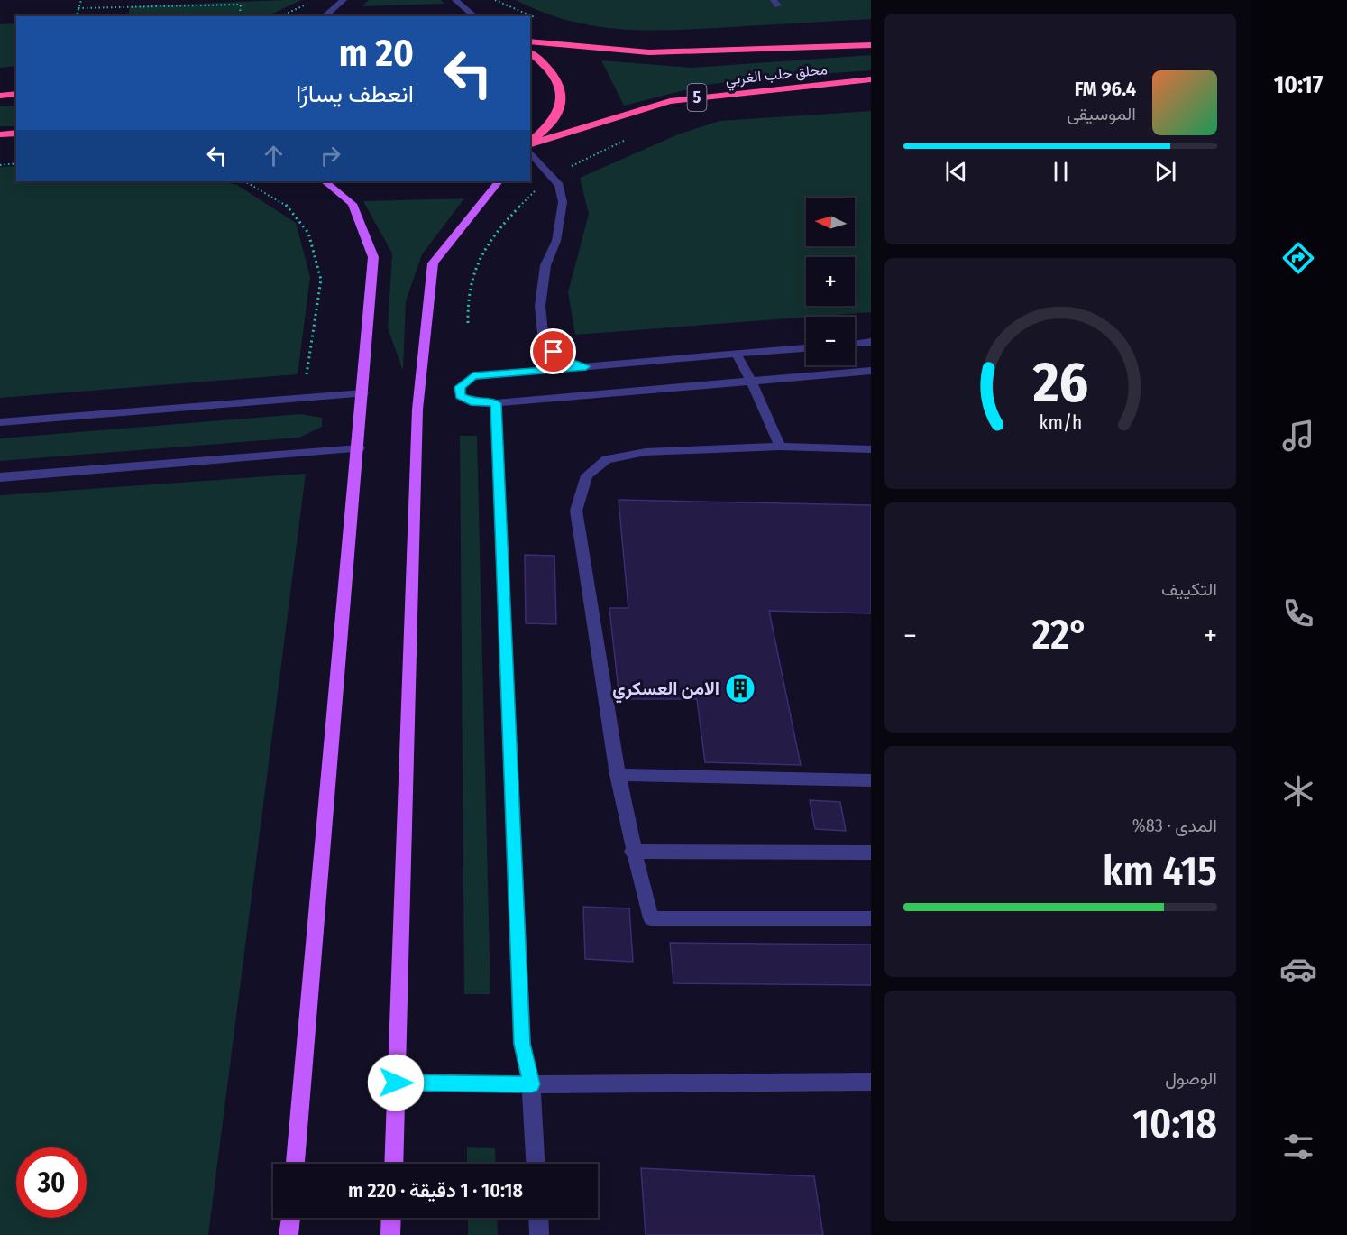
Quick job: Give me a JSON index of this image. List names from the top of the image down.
{
  "streets": {
    "highway": ["محلق حلب الغربي", "5"]
  },
  "places": {
    "building": ["الامن العسكري"]
  },
  "north": "left",
  "page": {
    "tabs": "10:17",
    "turn": ["20 m", "انعطف يسارًا"],
    "song": ["96.4 FM", "الموسيقى"],
    "map_buttons": ["+", "−"],
    "tile": [
      "التكييف",
      ["المدى · 83%", "415 km"],
      ["الوصول", "10:18"]
    ],
    "heat": ["−", "22°", "+"],
    "limit": "30",
    "trip": "10:18 · 1 دقيقة · 220 m",
    "gauge": ["26", "km/h"]
  }
}
